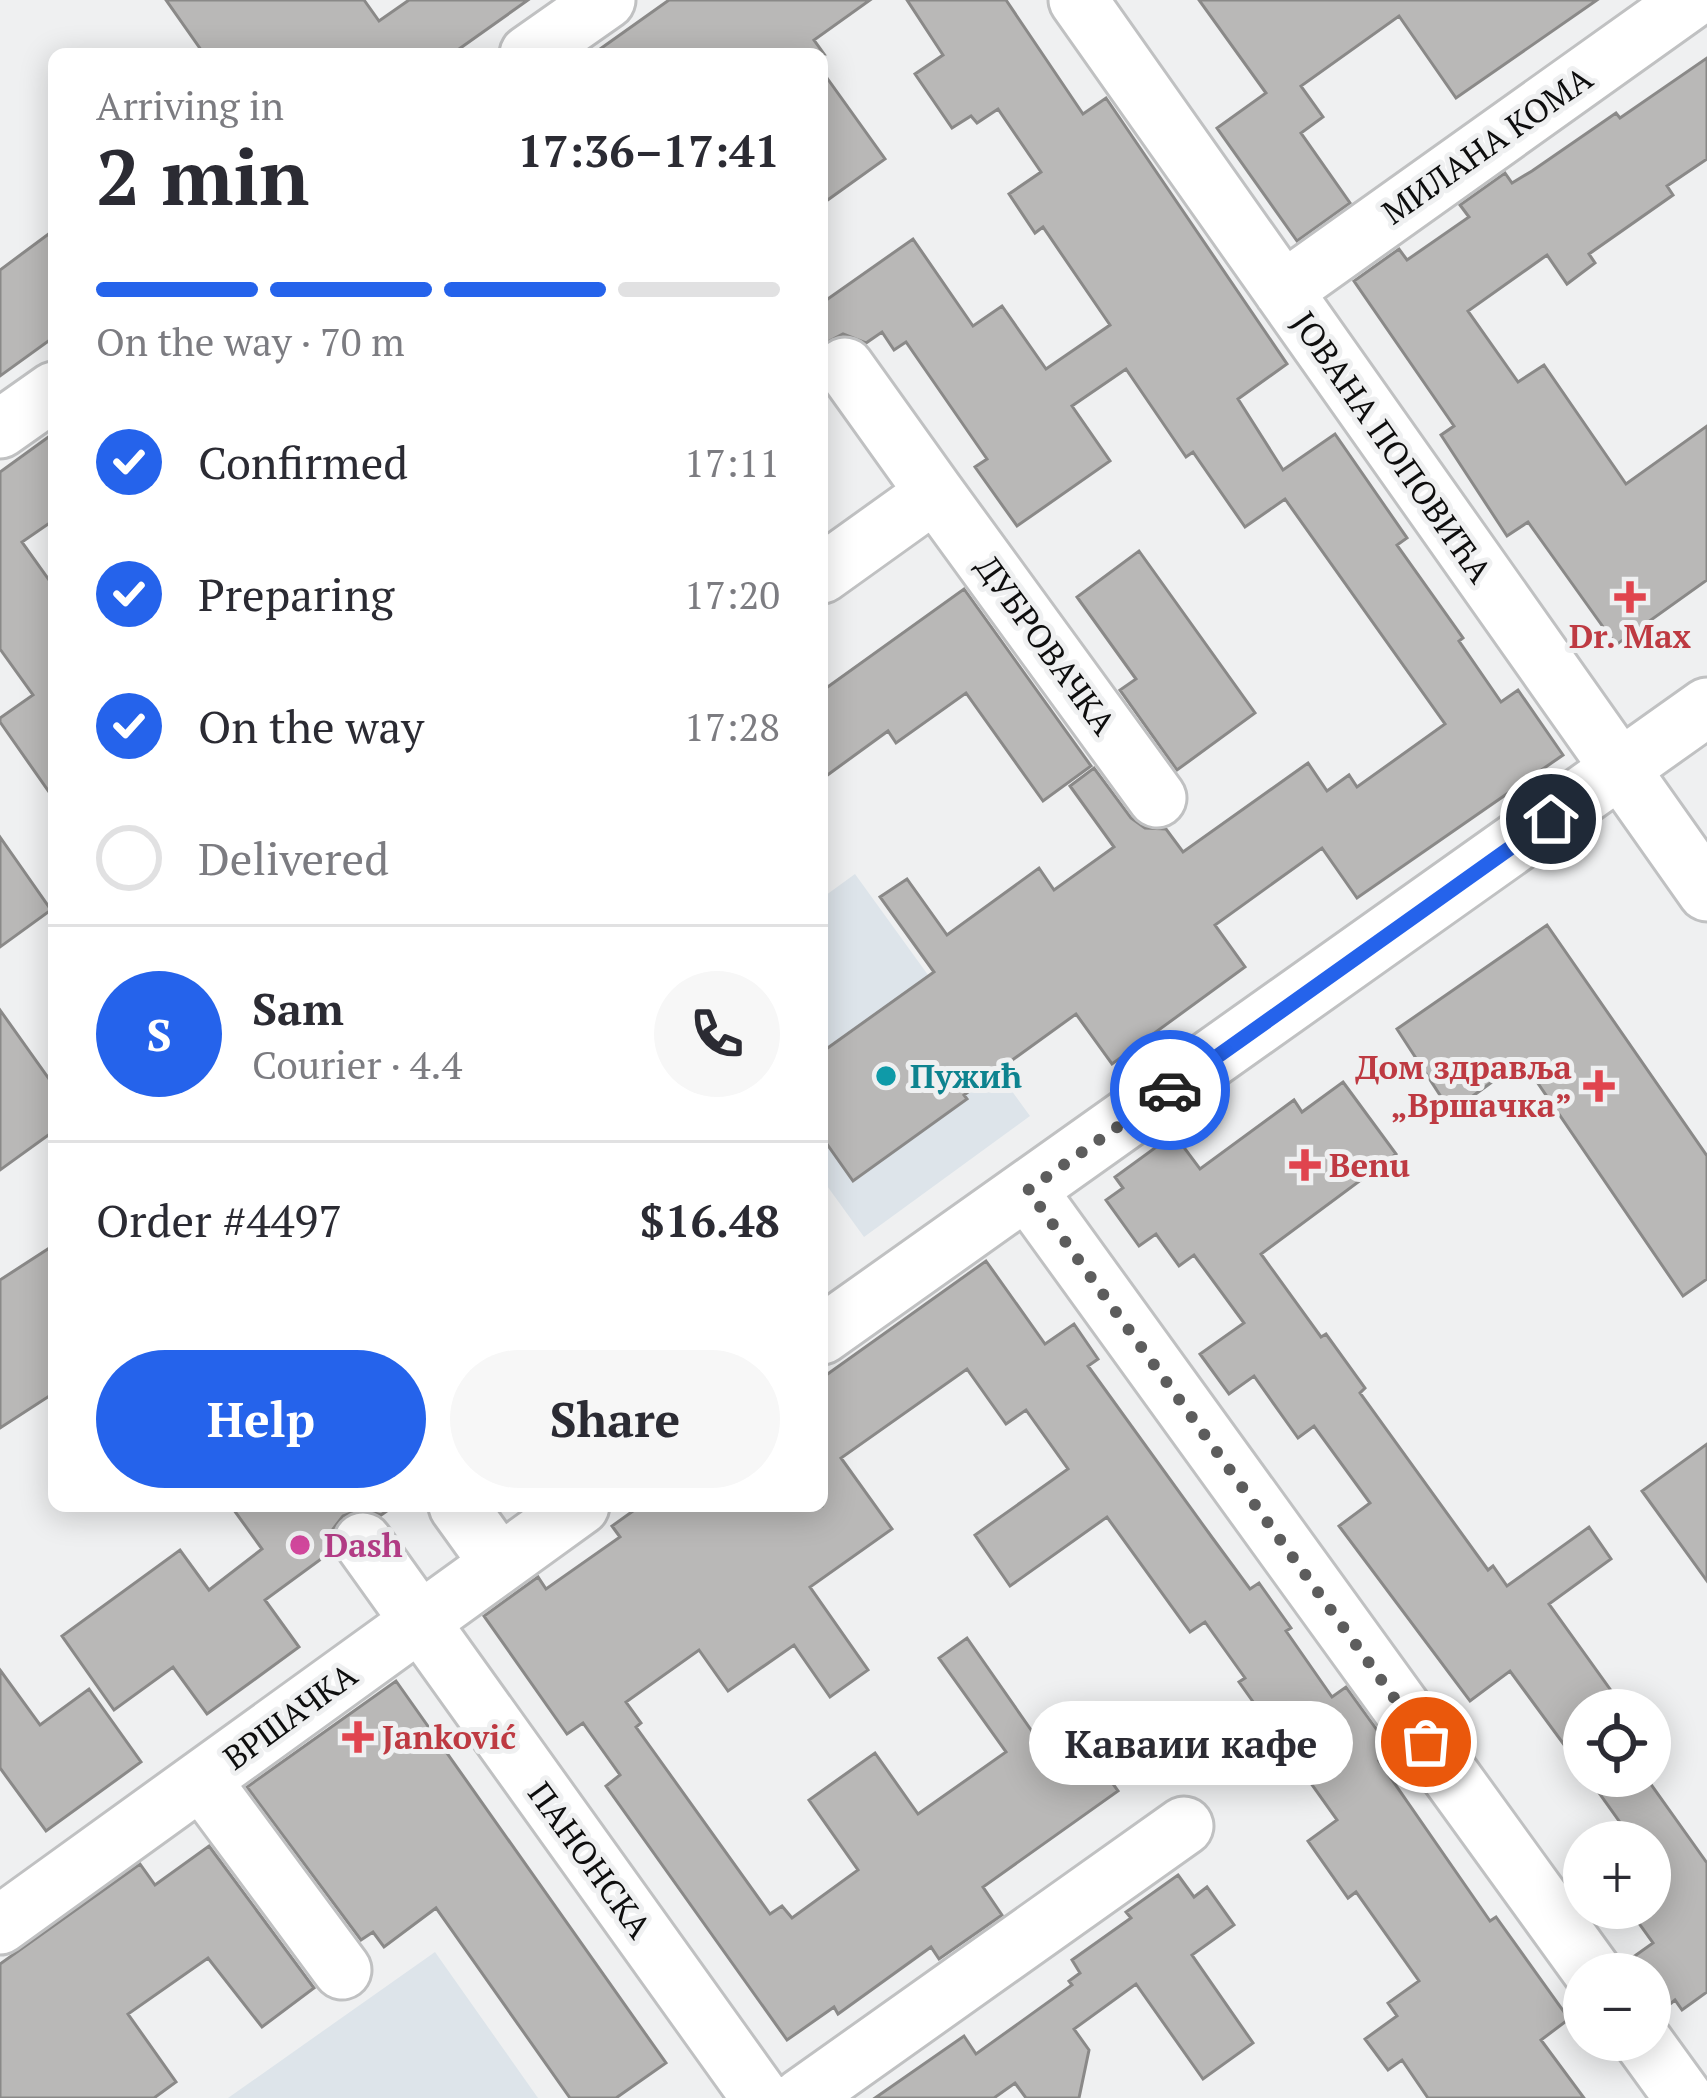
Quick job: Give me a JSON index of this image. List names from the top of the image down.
{
  "streets": {
    "street": [
      "МИЛАНА КОМА",
      "ЈОВАНА ПОПОВИЋА",
      "ДУБРОВАЧКА",
      "ВРШАЧКА",
      "ПАНОНСКА"
    ]
  },
  "crossings": [
    ["МИЛАНА КОМА", "ЈОВАНА ПОПОВИЋА"],
    ["ВРШАЧКА", "ПАНОНСКА"]
  ],
  "places": {
    "health": [
      "Dr. Max",
      "Дом здравља „Вршачка”",
      "Benu",
      "Janković"
    ],
    "other": ["Пужић", "Dash", "Каваии кафе"]
  },
  "page": {
    "heading": ["2 min", "Arriving in", "17:36–17:41"],
    "panel": [
      "Sam",
      "Courier · 4.4",
      "Order #4497",
      "$16.48"
    ],
    "bar": "On the way · 70 m",
    "list": [
      ["Confirmed", "17:11"],
      ["Preparing", "17:20"],
      ["On the way", "17:28"],
      "Delivered"
    ],
    "round": "S",
    "buttons": ["Help", "Share"],
    "map_buttons": ["+", "−"],
    "bubble": "Каваии кафе"
  }
}
